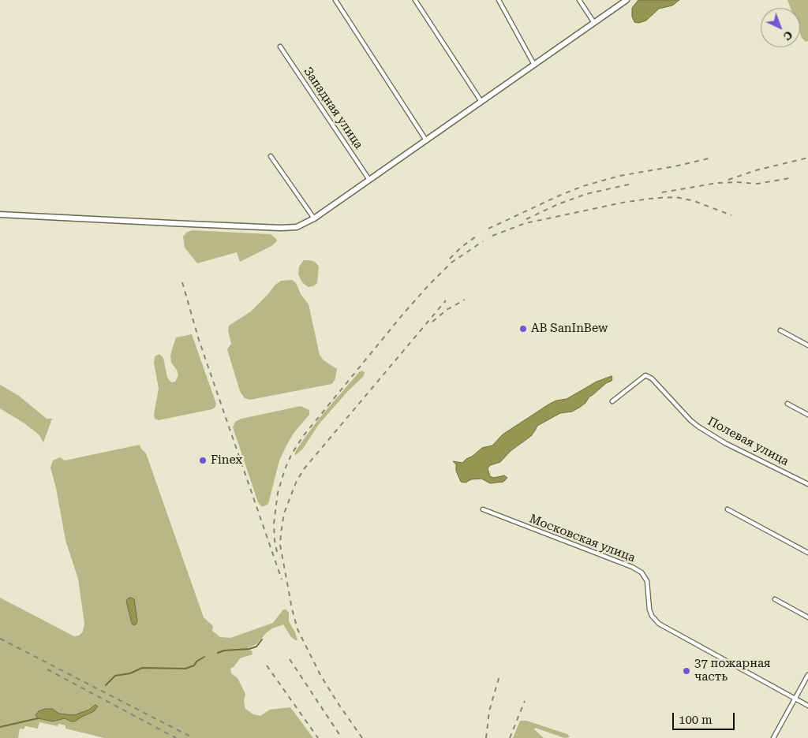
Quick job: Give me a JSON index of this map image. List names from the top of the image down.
{
  "streets": {
    "street": ["Западная улица", "Полевая улица", "Московская улица"]
  },
  "places": ["AB SanInBew", "Finex", "37 пожарная часть"],
  "scale_bar": "100 m",
  "north": "bottom right"
}
